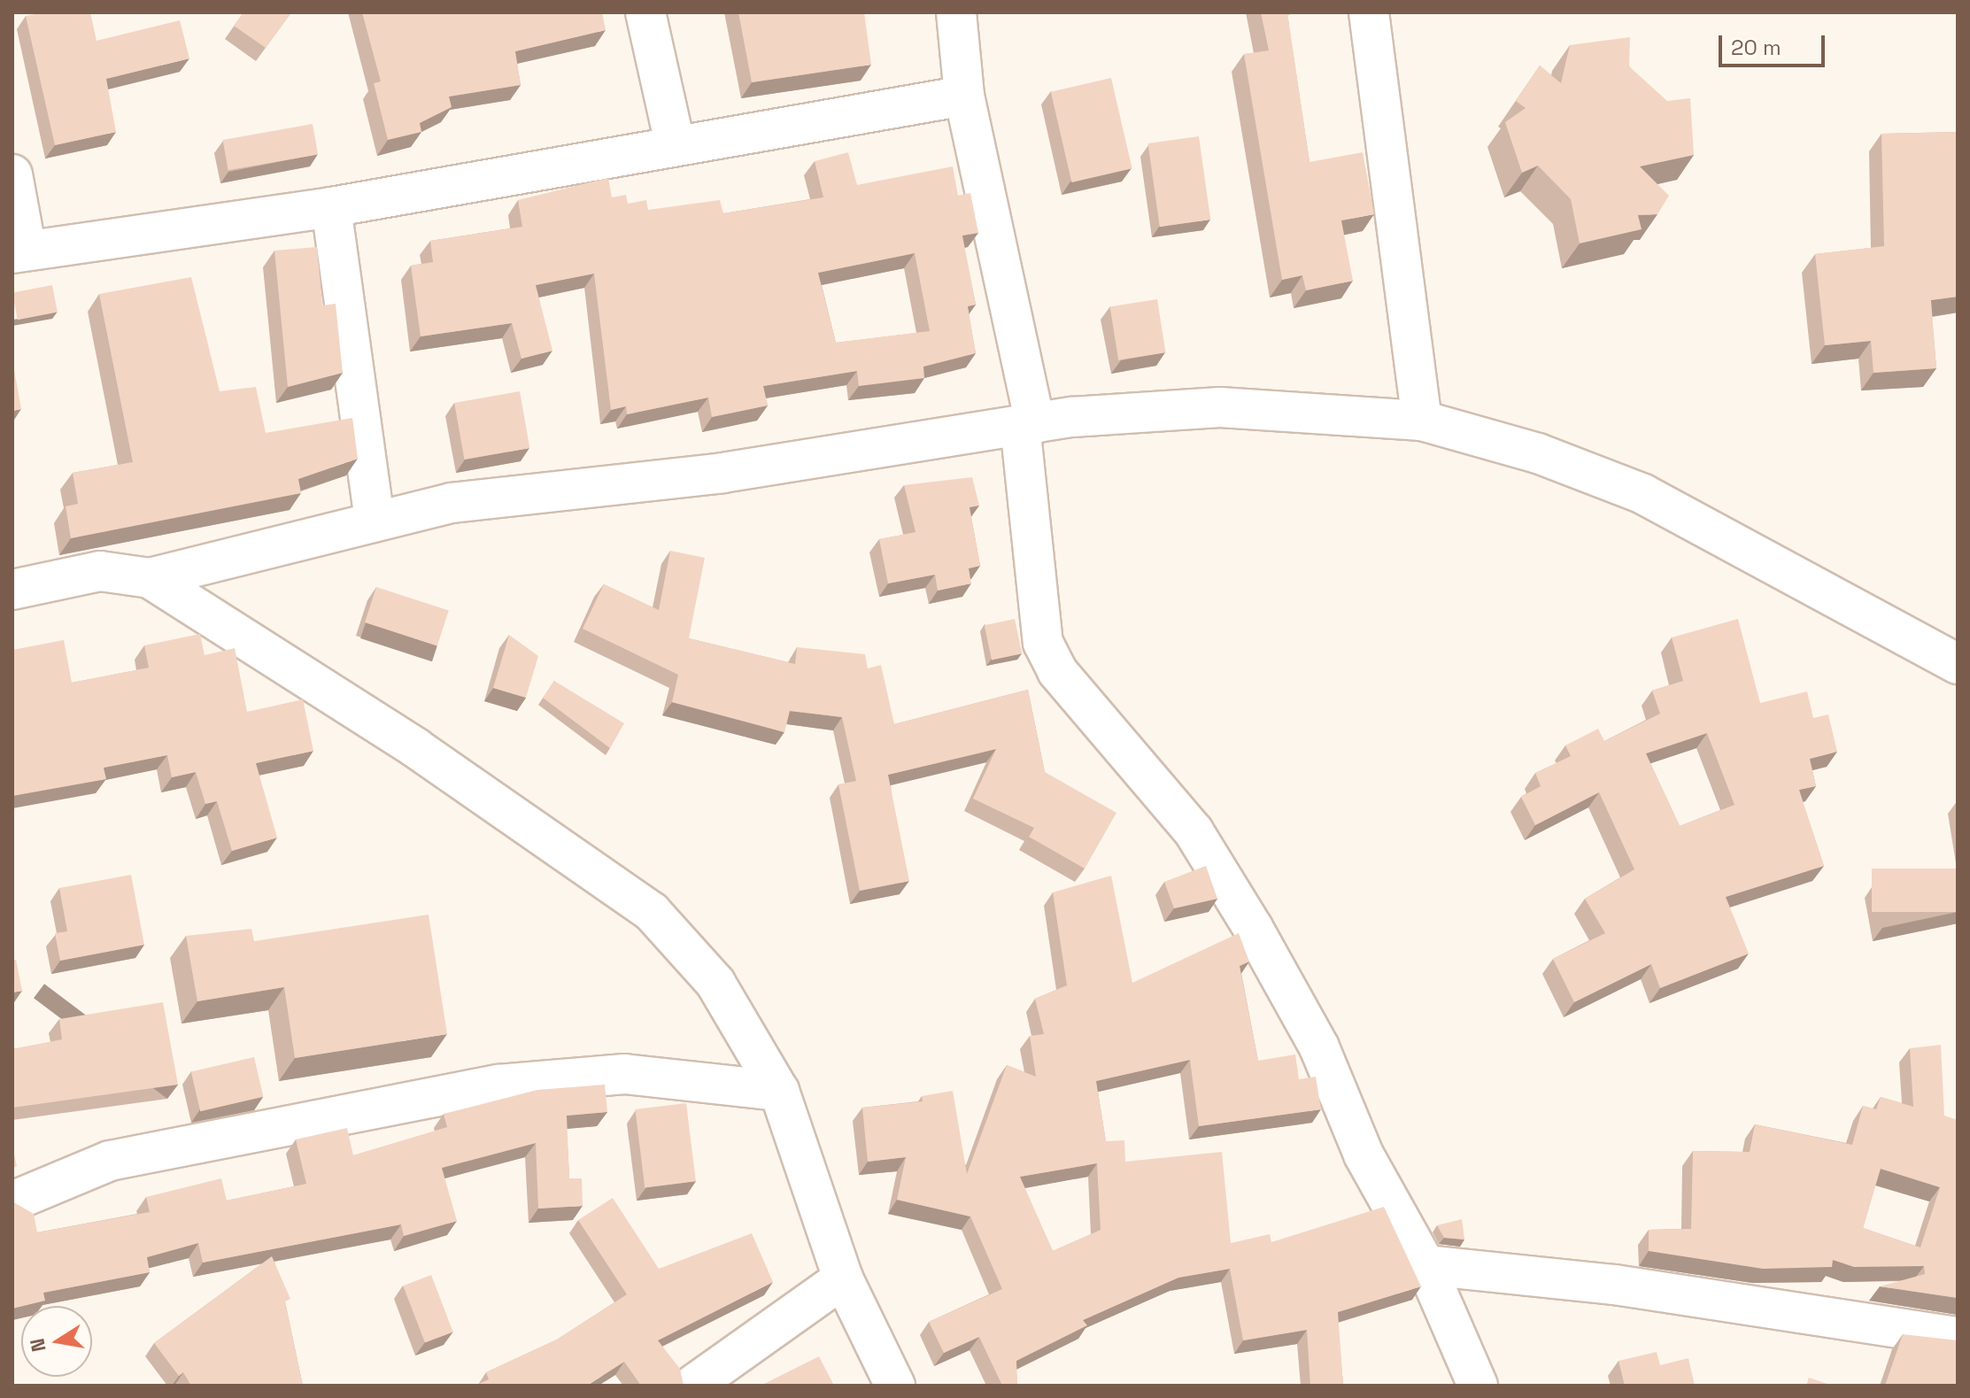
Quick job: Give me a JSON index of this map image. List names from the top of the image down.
{
  "scale_bar": "20 m",
  "north": "left"
}
